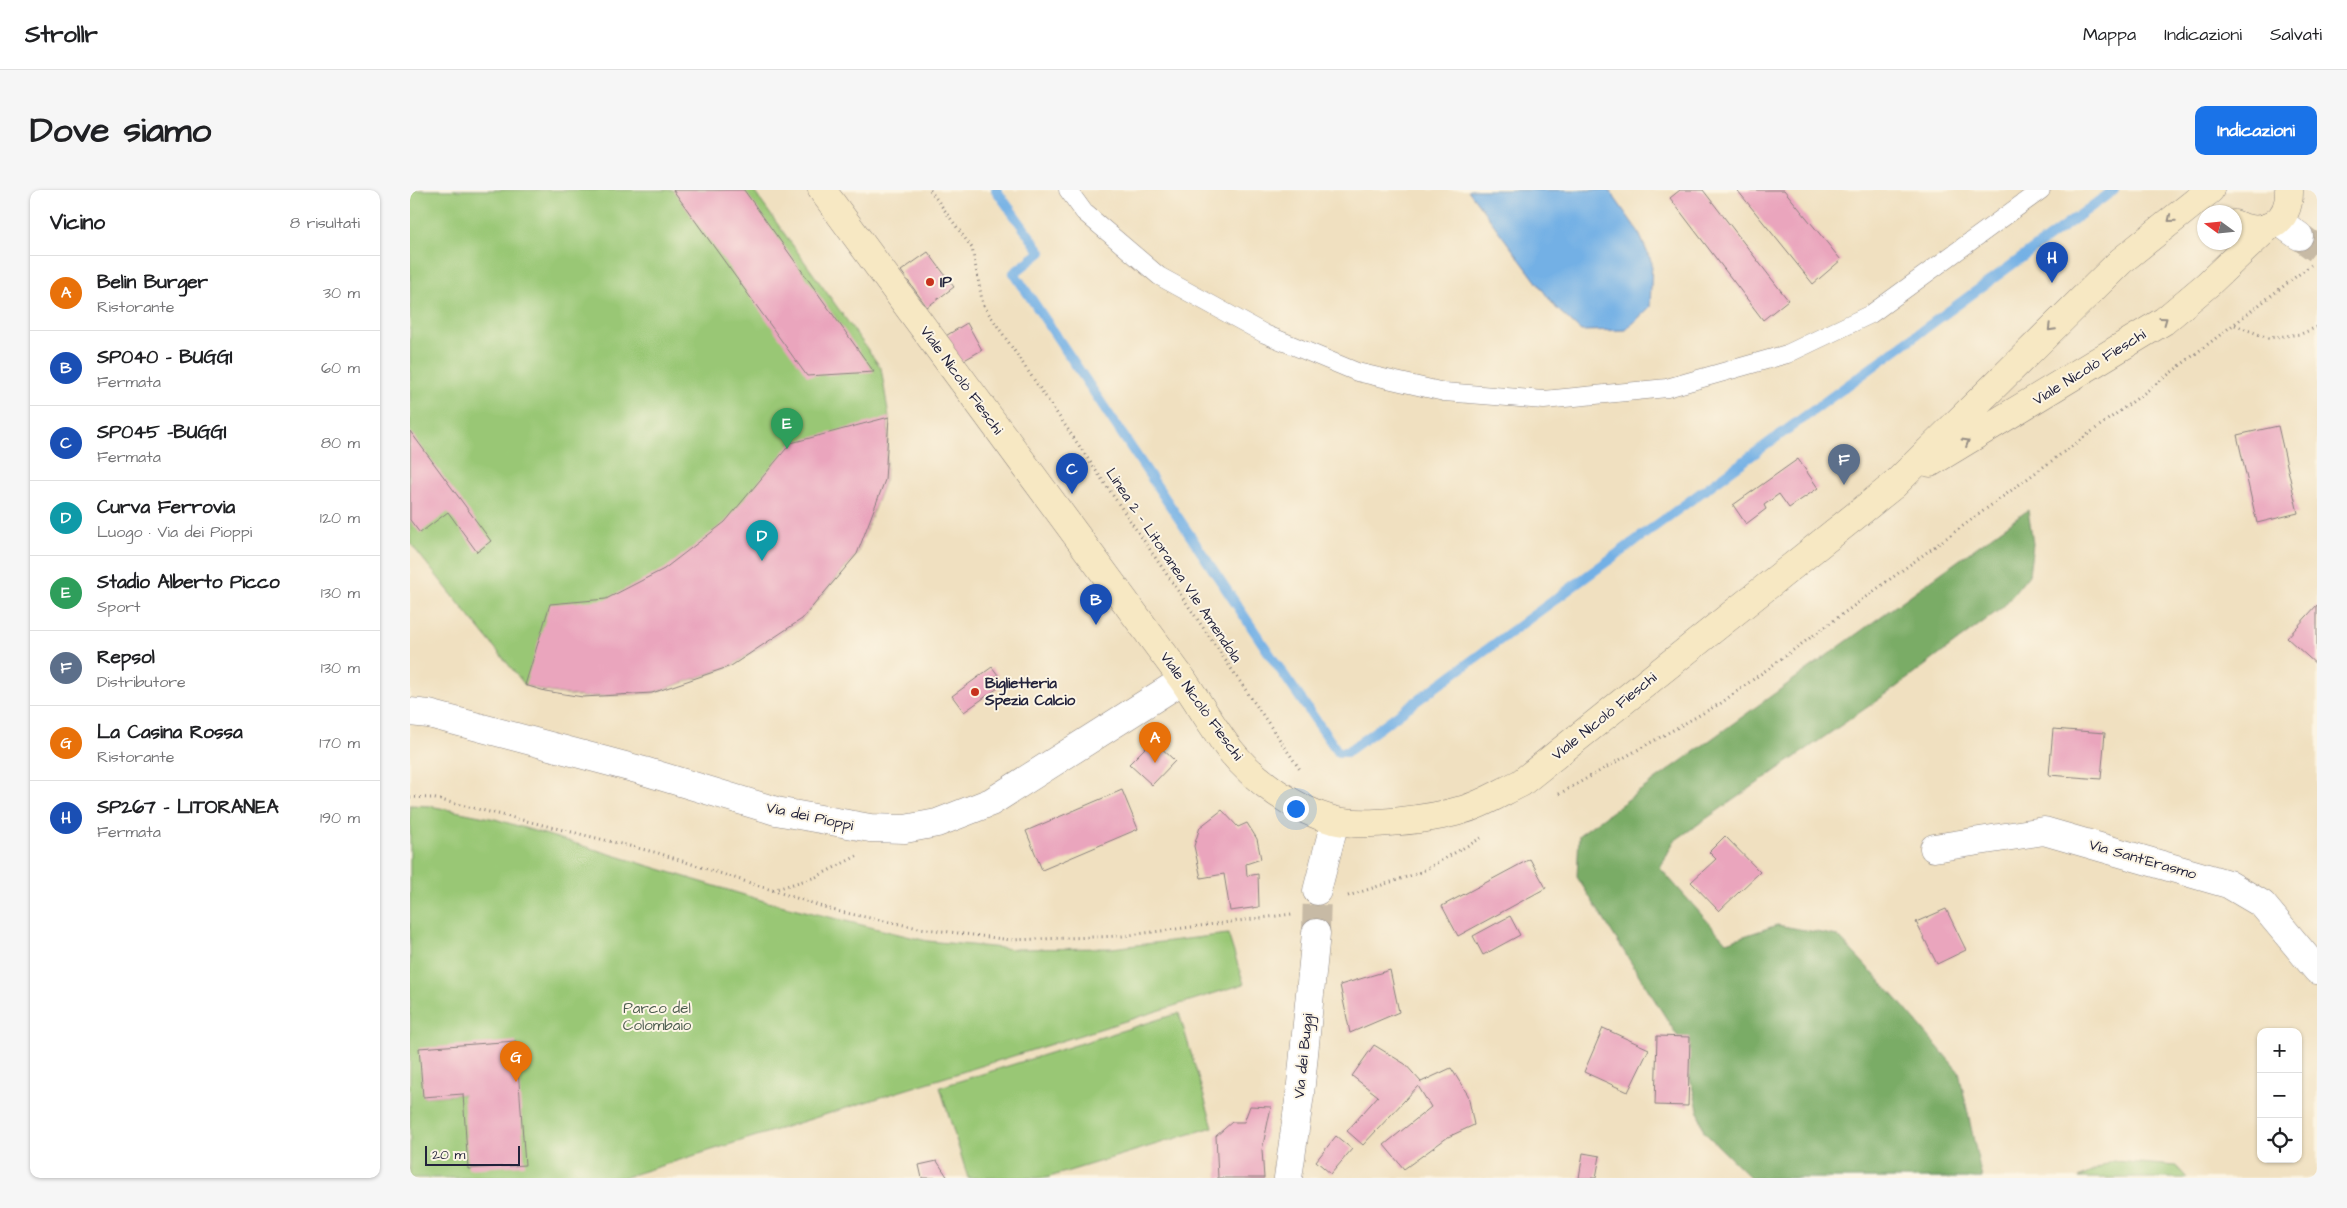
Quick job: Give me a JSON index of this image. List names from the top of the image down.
{
  "streets": {
    "main road": ["Viale Nicolò Fieschi"],
    "street": ["Via dei Pioppi", "Via Sant'Erasmo", "Via dei Buggi"],
    "path": ["Linea 2 - Litoranea V.le Amendola"]
  },
  "crossings": [
    ["Viale Nicolò Fieschi", "Via dei Pioppi"]
  ],
  "parks": ["Parco del Colombaio"],
  "places": ["IP", "Biglietteria Spezia Calcio"],
  "scale_bar": "20 m",
  "north": "left",
  "page": {
    "header": "Strollr",
    "nav": ["Mappa", "Indicazioni", "Salvati"],
    "title": "Dove siamo",
    "buttons": "Indicazioni",
    "heading": ["Vicino", "8 risultati"],
    "pins": [
      "H",
      "E",
      "F",
      "C",
      "D",
      "B",
      "A",
      "G"
    ],
    "list": [
      {
        "mark": "A",
        "name": "Belin Burger",
        "note": "Ristorante",
        "value": "30 m"
      },
      {
        "mark": "B",
        "name": "SP040 - BUGGI",
        "note": "Fermata",
        "value": "60 m"
      },
      {
        "mark": "C",
        "name": "SP045 -BUGGI",
        "note": "Fermata",
        "value": "80 m"
      },
      {
        "mark": "D",
        "name": "Curva Ferrovia",
        "note": "Luogo · Via dei Pioppi",
        "value": "120 m"
      },
      {
        "mark": "E",
        "name": "Stadio Alberto Picco",
        "note": "Sport",
        "value": "130 m"
      },
      {
        "mark": "F",
        "name": "Repsol",
        "note": "Distributore",
        "value": "130 m"
      },
      {
        "mark": "G",
        "name": "La Casina Rossa",
        "note": "Ristorante",
        "value": "170 m"
      },
      {
        "mark": "H",
        "name": "SP267 - LITORANEA",
        "note": "Fermata",
        "value": "190 m"
      }
    ],
    "map_buttons": ["+", "−"],
    "scale": "20 m"
  }
}
